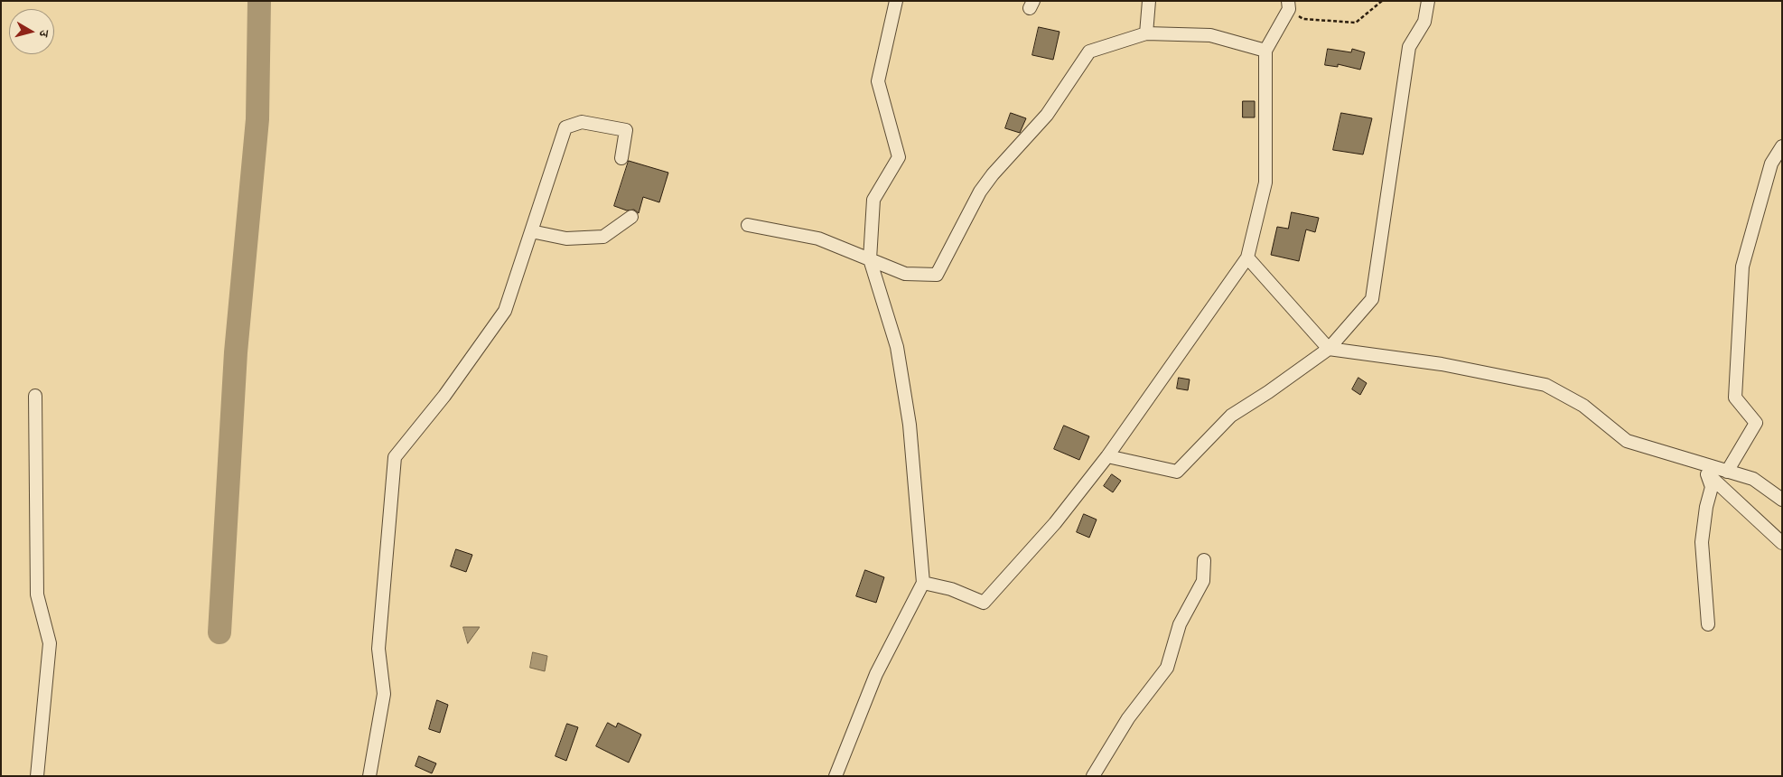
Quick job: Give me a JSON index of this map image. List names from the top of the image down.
{
  "north": "right"
}
